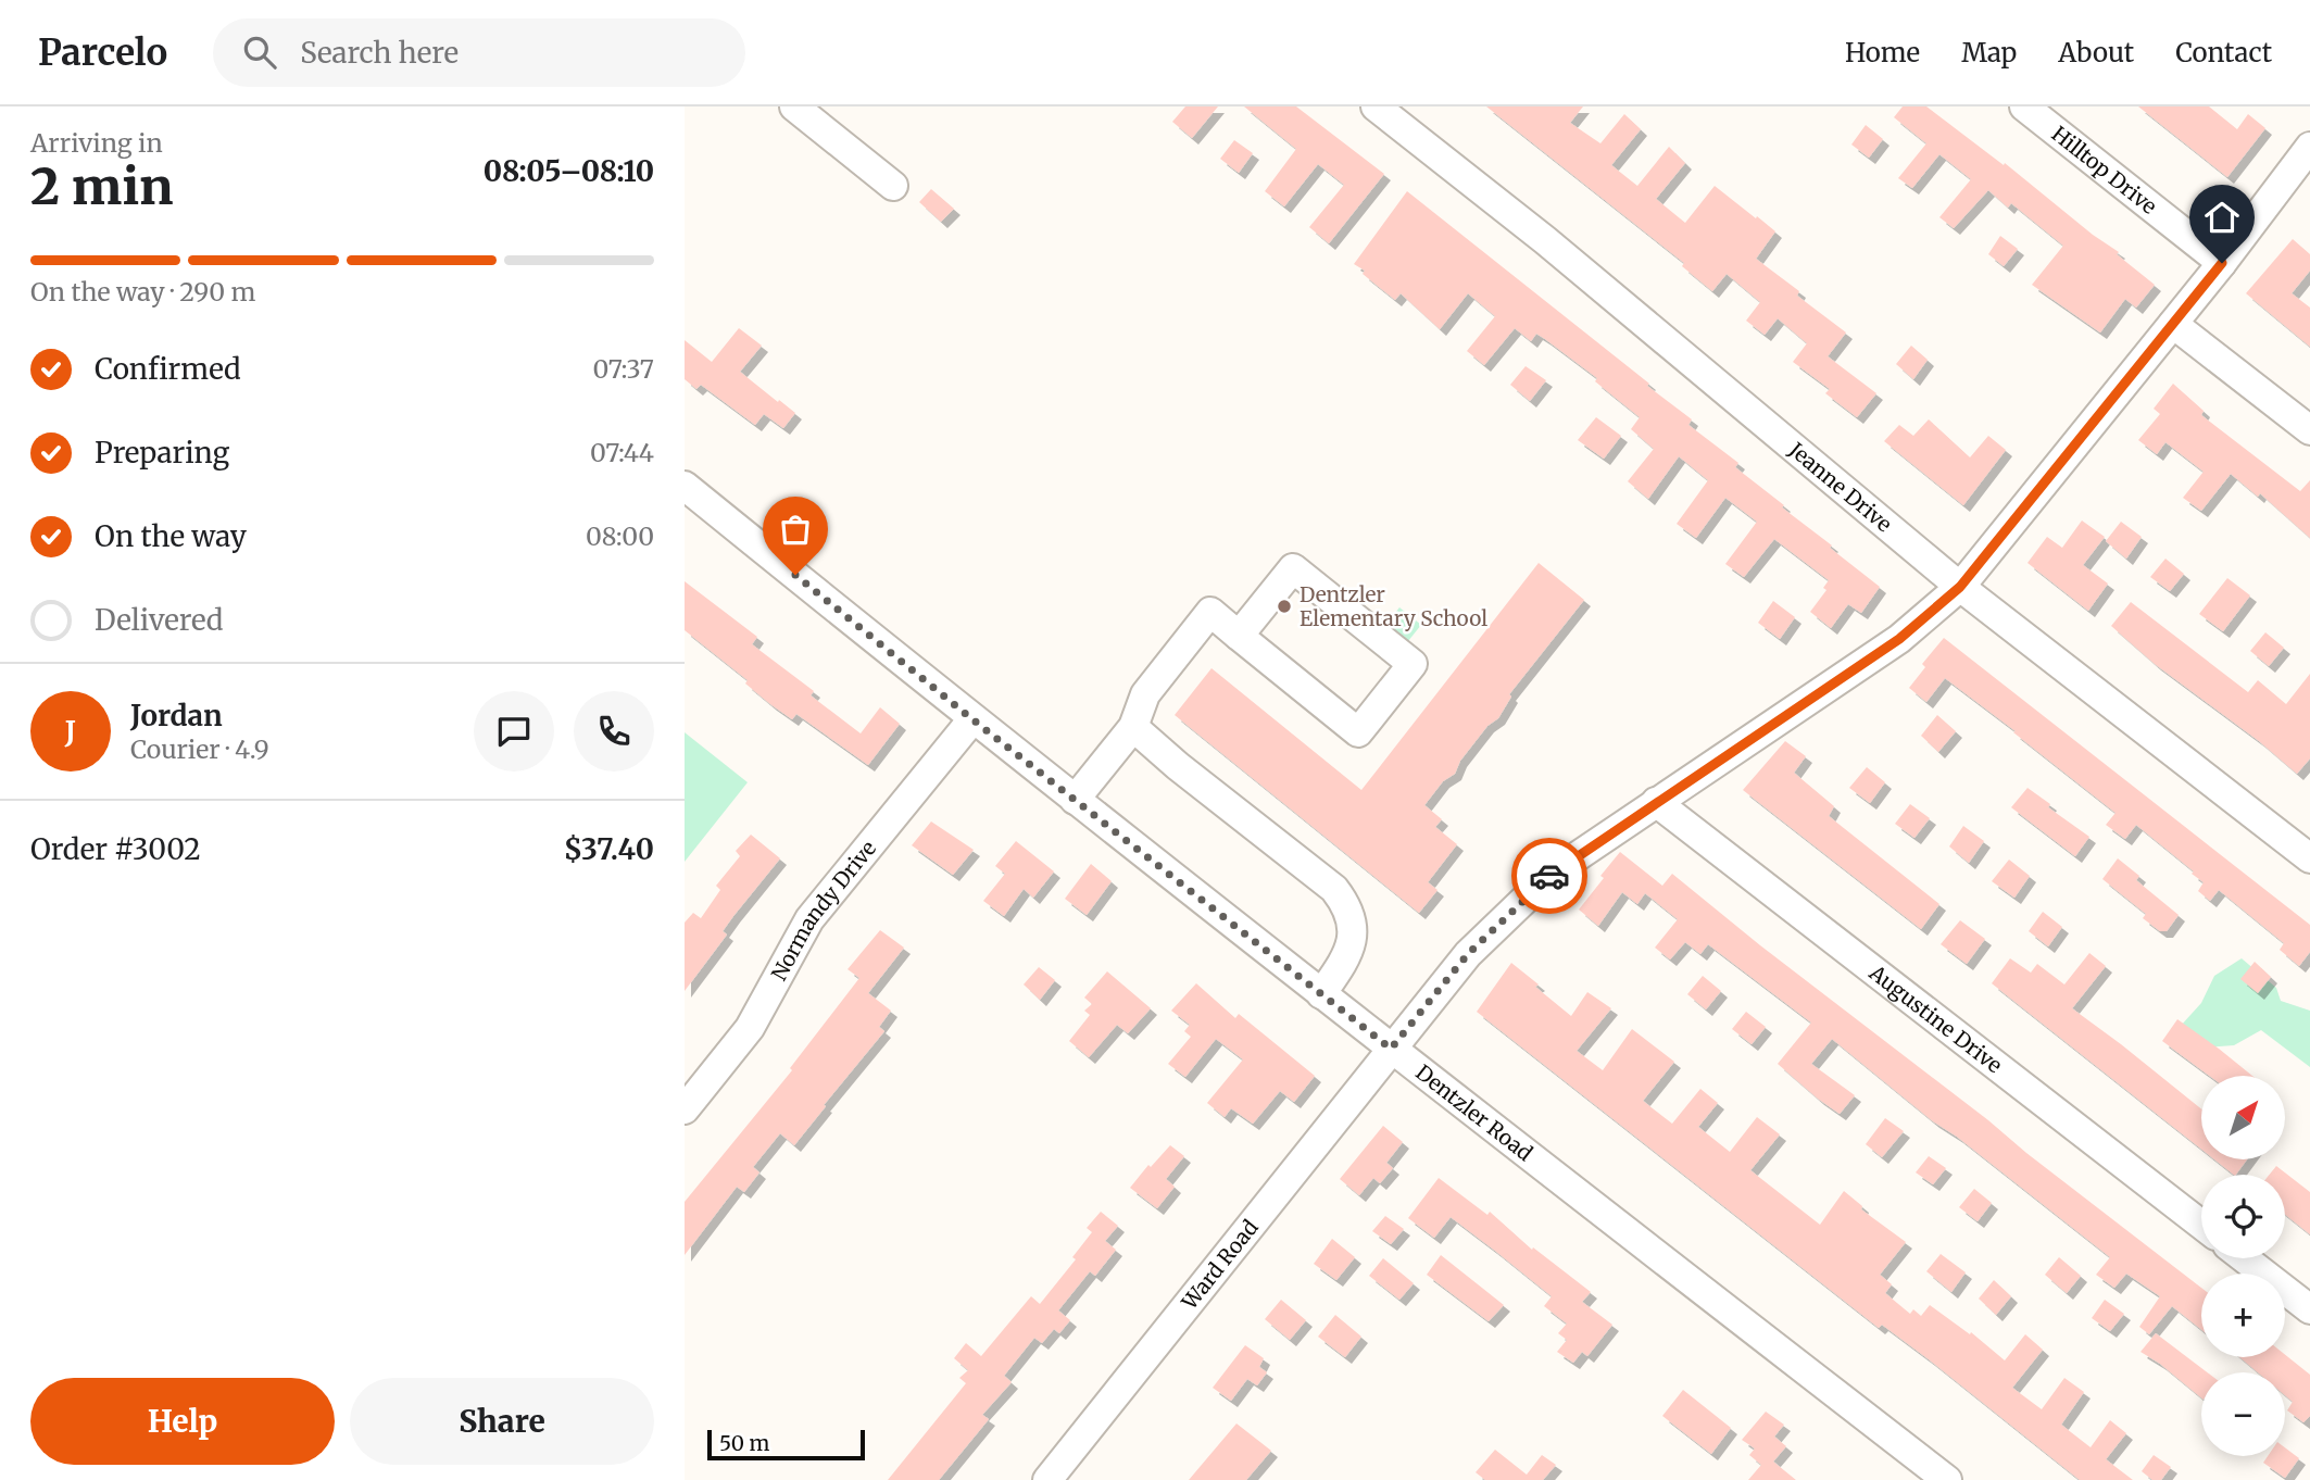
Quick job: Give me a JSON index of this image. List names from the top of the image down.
{
  "streets": {
    "street": [
      "Hilltop Drive",
      "Jeanne Drive",
      "Normandy Drive",
      "Augustine Drive",
      "Dentzler Road",
      "Ward Road"
    ]
  },
  "crossings": [
    ["Hilltop Drive", "Ward Road"],
    ["Jeanne Drive", "Ward Road"],
    ["Normandy Drive", "Dentzler Road"],
    ["Augustine Drive", "Ward Road"],
    ["Dentzler Road", "Ward Road"]
  ],
  "places": ["Dentzler Elementary School"],
  "scale_bar": "50 m",
  "north": "top right",
  "page": {
    "header": "Parcelo",
    "search": "Search here",
    "nav": [
      "Home",
      "Map",
      "About",
      "Contact"
    ],
    "heading": ["2 min", "Arriving in", "08:05–08:10"],
    "panel": [
      "Jordan",
      "Courier · 4.9",
      "Order #3002",
      "$37.40"
    ],
    "bar": "On the way · 290 m",
    "list": [
      ["Confirmed", "07:37"],
      ["Preparing", "07:44"],
      ["On the way", "08:00"],
      "Delivered"
    ],
    "round": "J",
    "map_buttons": ["+", "−"],
    "buttons": ["Help", "Share"],
    "scale": "50 m"
  }
}
